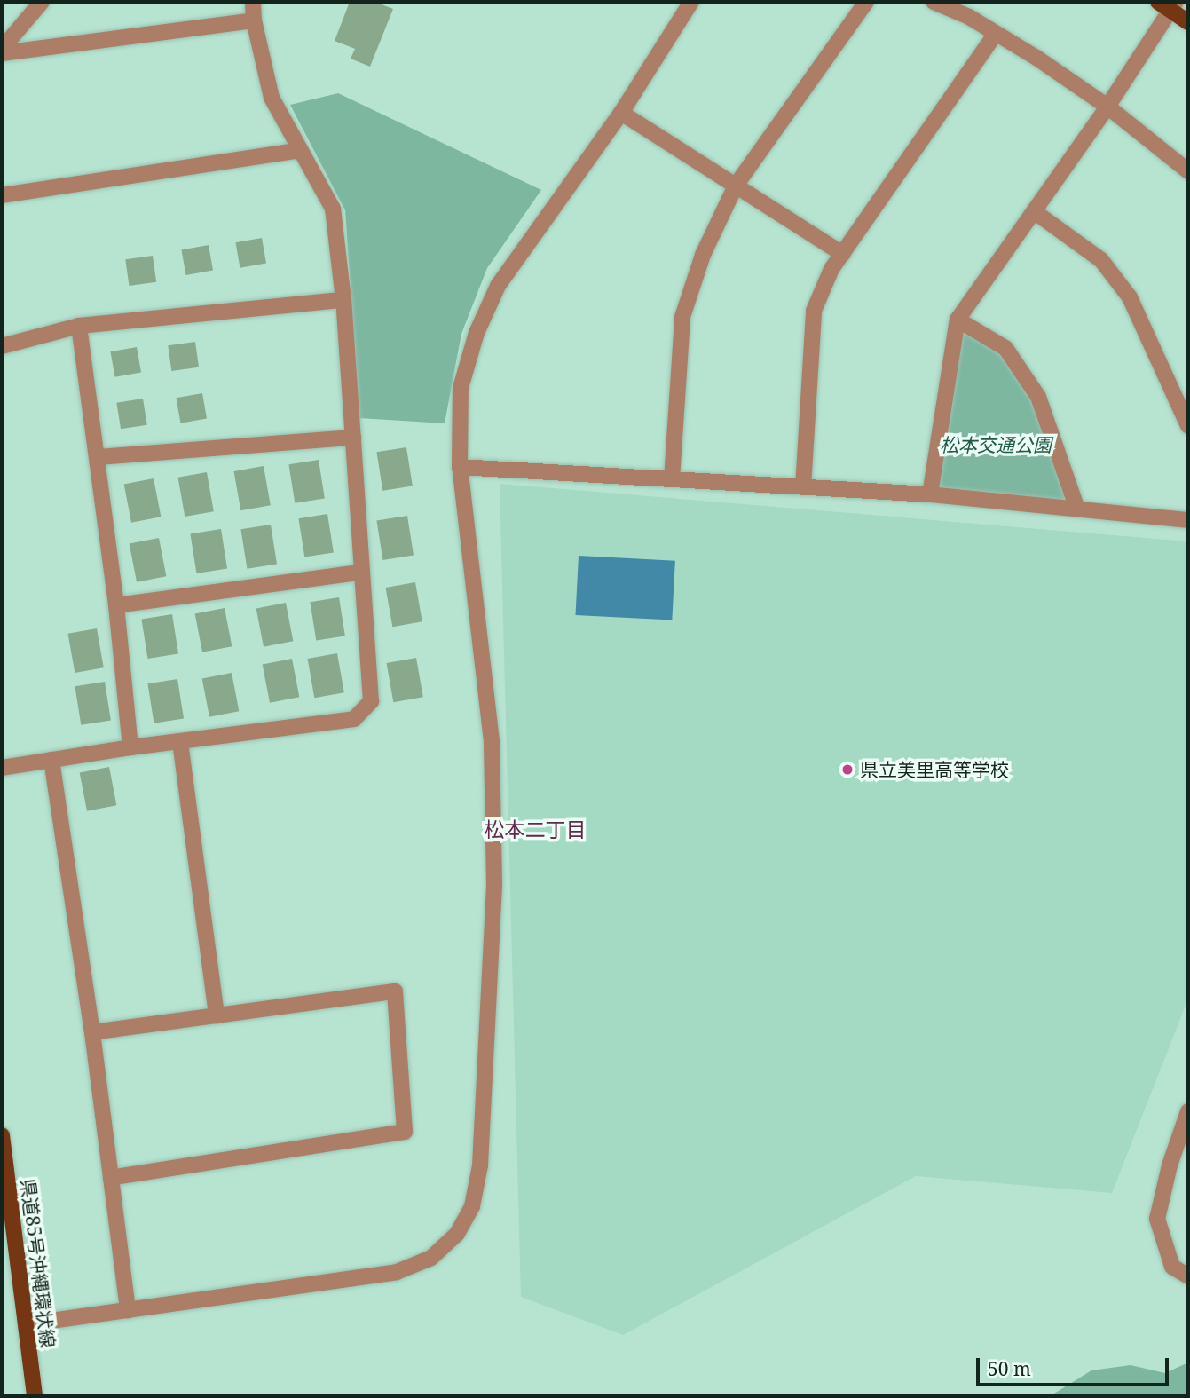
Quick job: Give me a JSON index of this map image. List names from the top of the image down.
{
  "streets": {
    "main road": ["県道85号沖縄環状線"]
  },
  "districts": ["松本二丁目"],
  "parks": ["松本交通公園"],
  "places": ["県立美里高等学校"],
  "scale_bar": "50 m"
}
